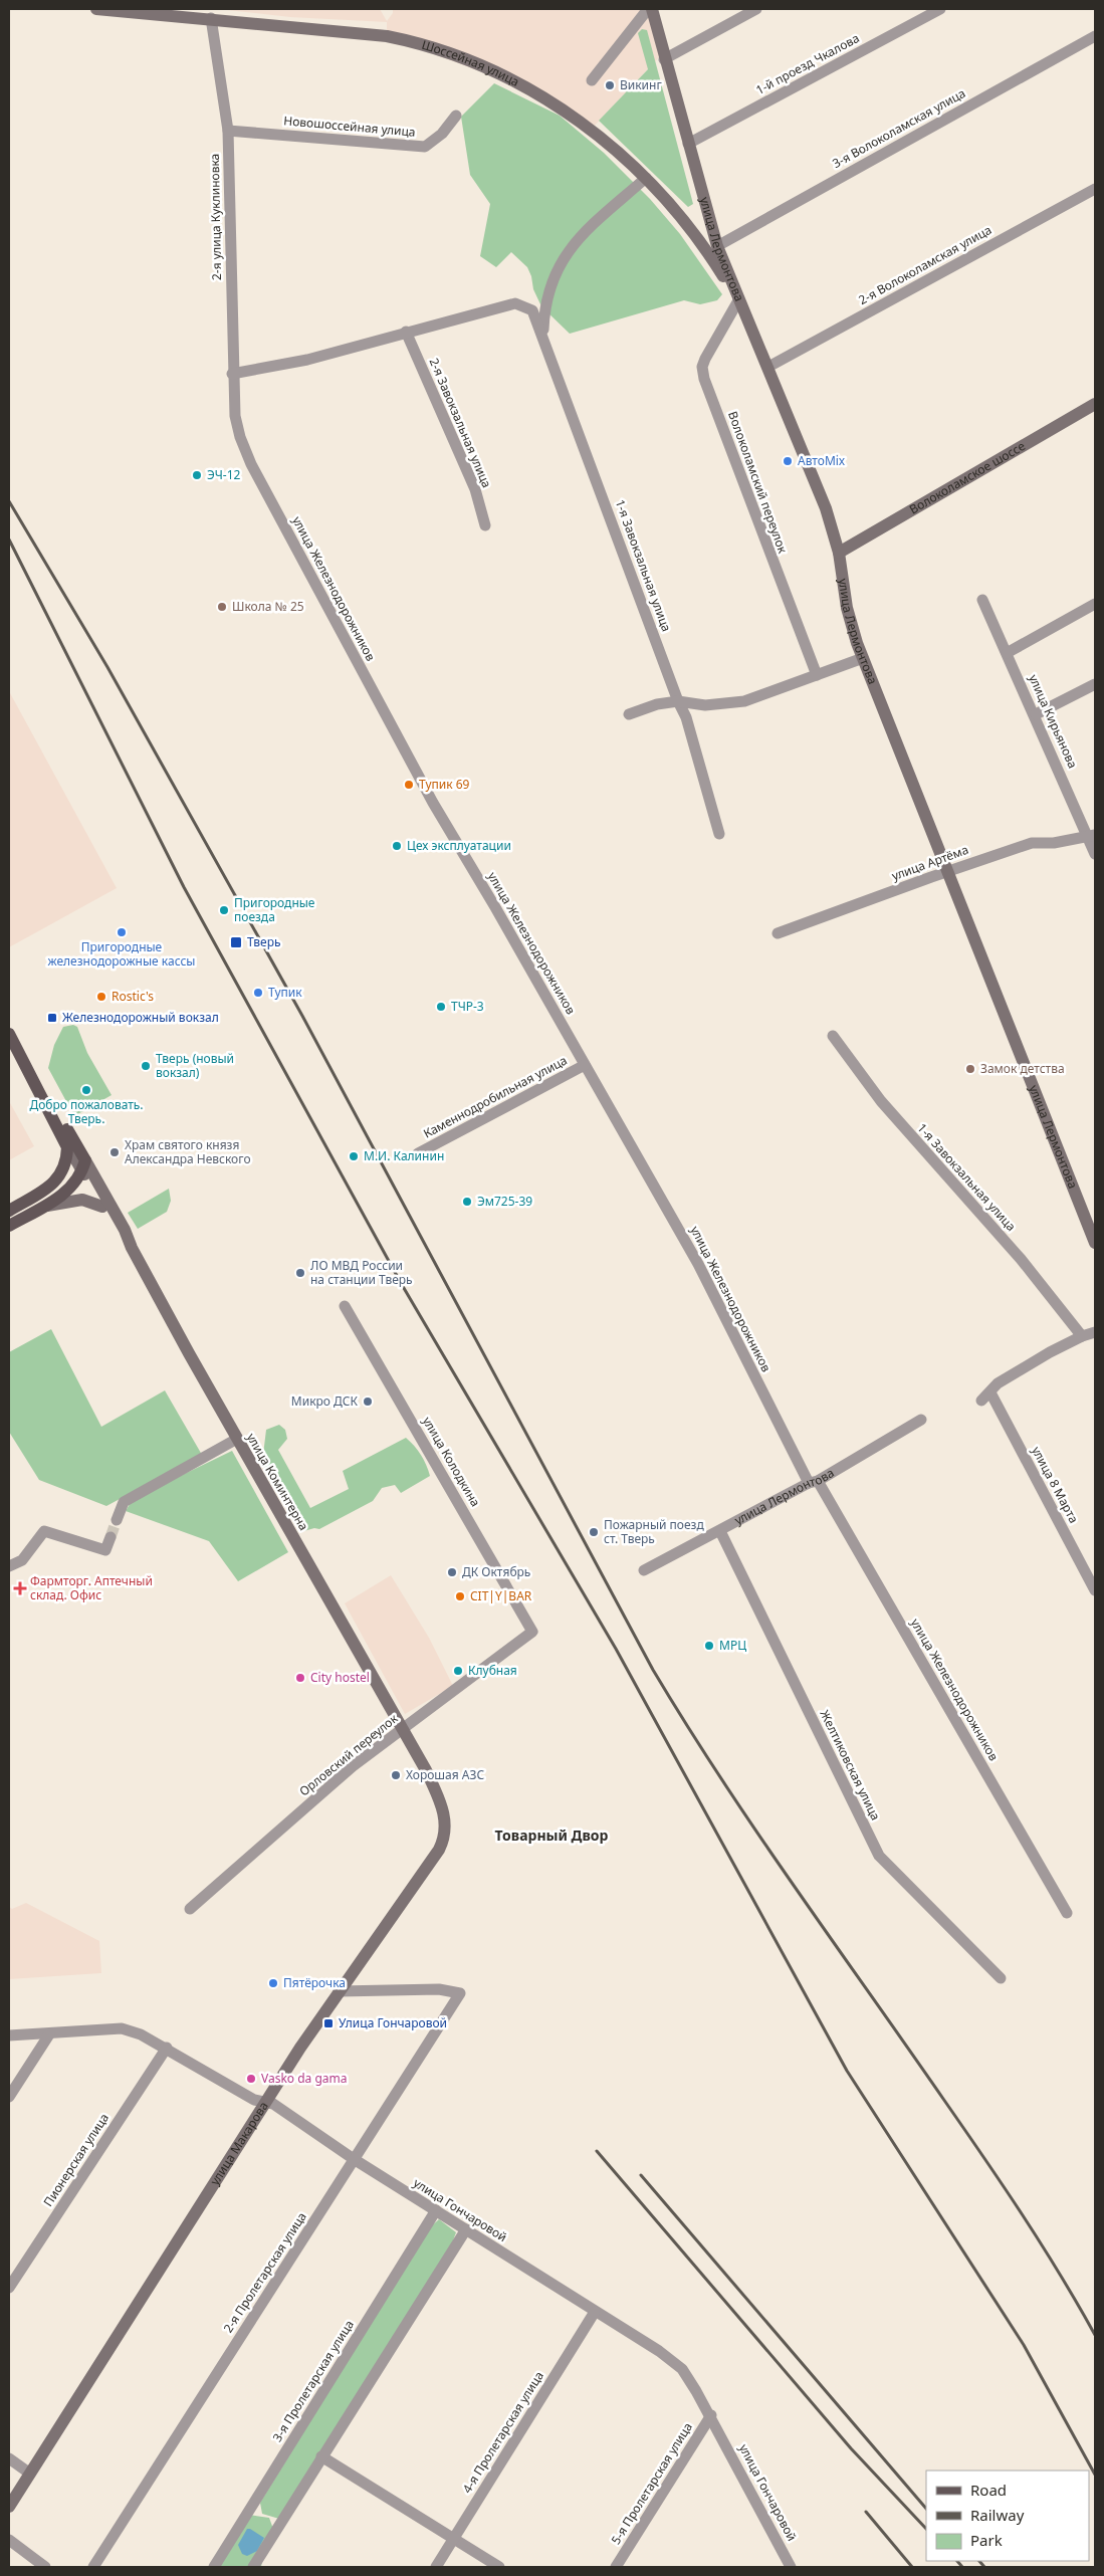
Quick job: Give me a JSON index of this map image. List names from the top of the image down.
{
  "streets": {
    "main road": [
      "Шоссейная улица",
      "улица Лермонтова",
      "Волоколамское шоссе",
      "улица Коминтерна",
      "улица Макарова"
    ],
    "street": [
      "1-й проезд Чкалова",
      "Новошоссейная улица",
      "3-я Волоколамская улица",
      "2-я улица Куклиновка",
      "2-я Волоколамская улица",
      "2-я Завокзальная улица",
      "Волоколамский переулок",
      "1-я Завокзальная улица",
      "улица Железнодорожников",
      "улица Кирьянова",
      "улица Артёма",
      "Каменнодробильная улица",
      "улица Колодкина",
      "улица 8 Марта",
      "Орловский переулок",
      "Желтиковская улица",
      "Пионерская улица",
      "улица Гончаровой",
      "2-я Пролетарская улица",
      "3-я Пролетарская улица",
      "4-я Пролетарская улица",
      "5-я Пролетарская улица"
    ]
  },
  "crossings": [
    ["Шоссейная улица", "2-я улица Куклиновка"],
    ["Шоссейная улица", "улица Лермонтова"],
    ["Шоссейная улица", "Волоколамский переулок"],
    ["1-й проезд Чкалова", "улица Лермонтова"],
    ["Новошоссейная улица", "2-я улица Куклиновка"],
    ["3-я Волоколамская улица", "улица Лермонтова"],
    ["2-я улица Куклиновка", "улица Железнодорожников"],
    ["улица Лермонтова", "2-я Волоколамская улица"],
    ["улица Лермонтова", "Волоколамское шоссе"],
    ["улица Лермонтова", "улица Железнодорожников"],
    ["улица Лермонтова", "улица Артёма"],
    ["улица Лермонтова", "Желтиковская улица"],
    ["2-я Завокзальная улица", "1-я Завокзальная улица"],
    ["1-я Завокзальная улица", "улица 8 Марта"],
    ["улица Железнодорожников", "Каменнодробильная улица"],
    ["улица Кирьянова", "улица Артёма"],
    ["улица Колодкина", "Орловский переулок"],
    ["улица Коминтерна", "Орловский переулок"],
    ["улица Коминтерна", "улица Макарова"],
    ["Орловский переулок", "улица Макарова"],
    ["улица Макарова", "улица Гончаровой"],
    ["улица Макарова", "2-я Пролетарская улица"],
    ["Пионерская улица", "улица Гончаровой"],
    ["улица Гончаровой", "2-я Пролетарская улица"],
    ["улица Гончаровой", "3-я Пролетарская улица"],
    ["улица Гончаровой", "4-я Пролетарская улица"],
    ["улица Гончаровой", "5-я Пролетарская улица"]
  ],
  "districts": ["Товарный Двор"],
  "places": {
    "other": [
      "Викинг",
      "АвтоMix",
      "ЭЧ-12",
      "Школа № 25",
      "Тупик 69",
      "Цех эксплуатации",
      "Пригородные поезда",
      "Пригородные железнодорожные кассы",
      "Тупик",
      "Rostic's",
      "ТЧР-3",
      "Тверь (новый вокзал)",
      "Замок детства",
      "Добро пожаловать. Тверь.",
      "Храм святого князя Александра Невского",
      "М.И. Калинин",
      "Эм725-39",
      "ЛО МВД России на станции Тверь",
      "Микро ДСК",
      "Пожарный поезд ст. Тверь",
      "ДК Октябрь",
      "CIT|Y|BAR",
      "МРЦ",
      "Клубная",
      "City hostel",
      "Хорошая АЗС",
      "Пятёрочка",
      "Vasko da gama"
    ],
    "transit": ["Тверь", "Железнодорожный вокзал", "Улица Гончаровой"],
    "health": ["Фармторг. Аптечный склад. Офис"]
  },
  "legend": ["Road", "Railway", "Park"]
}
